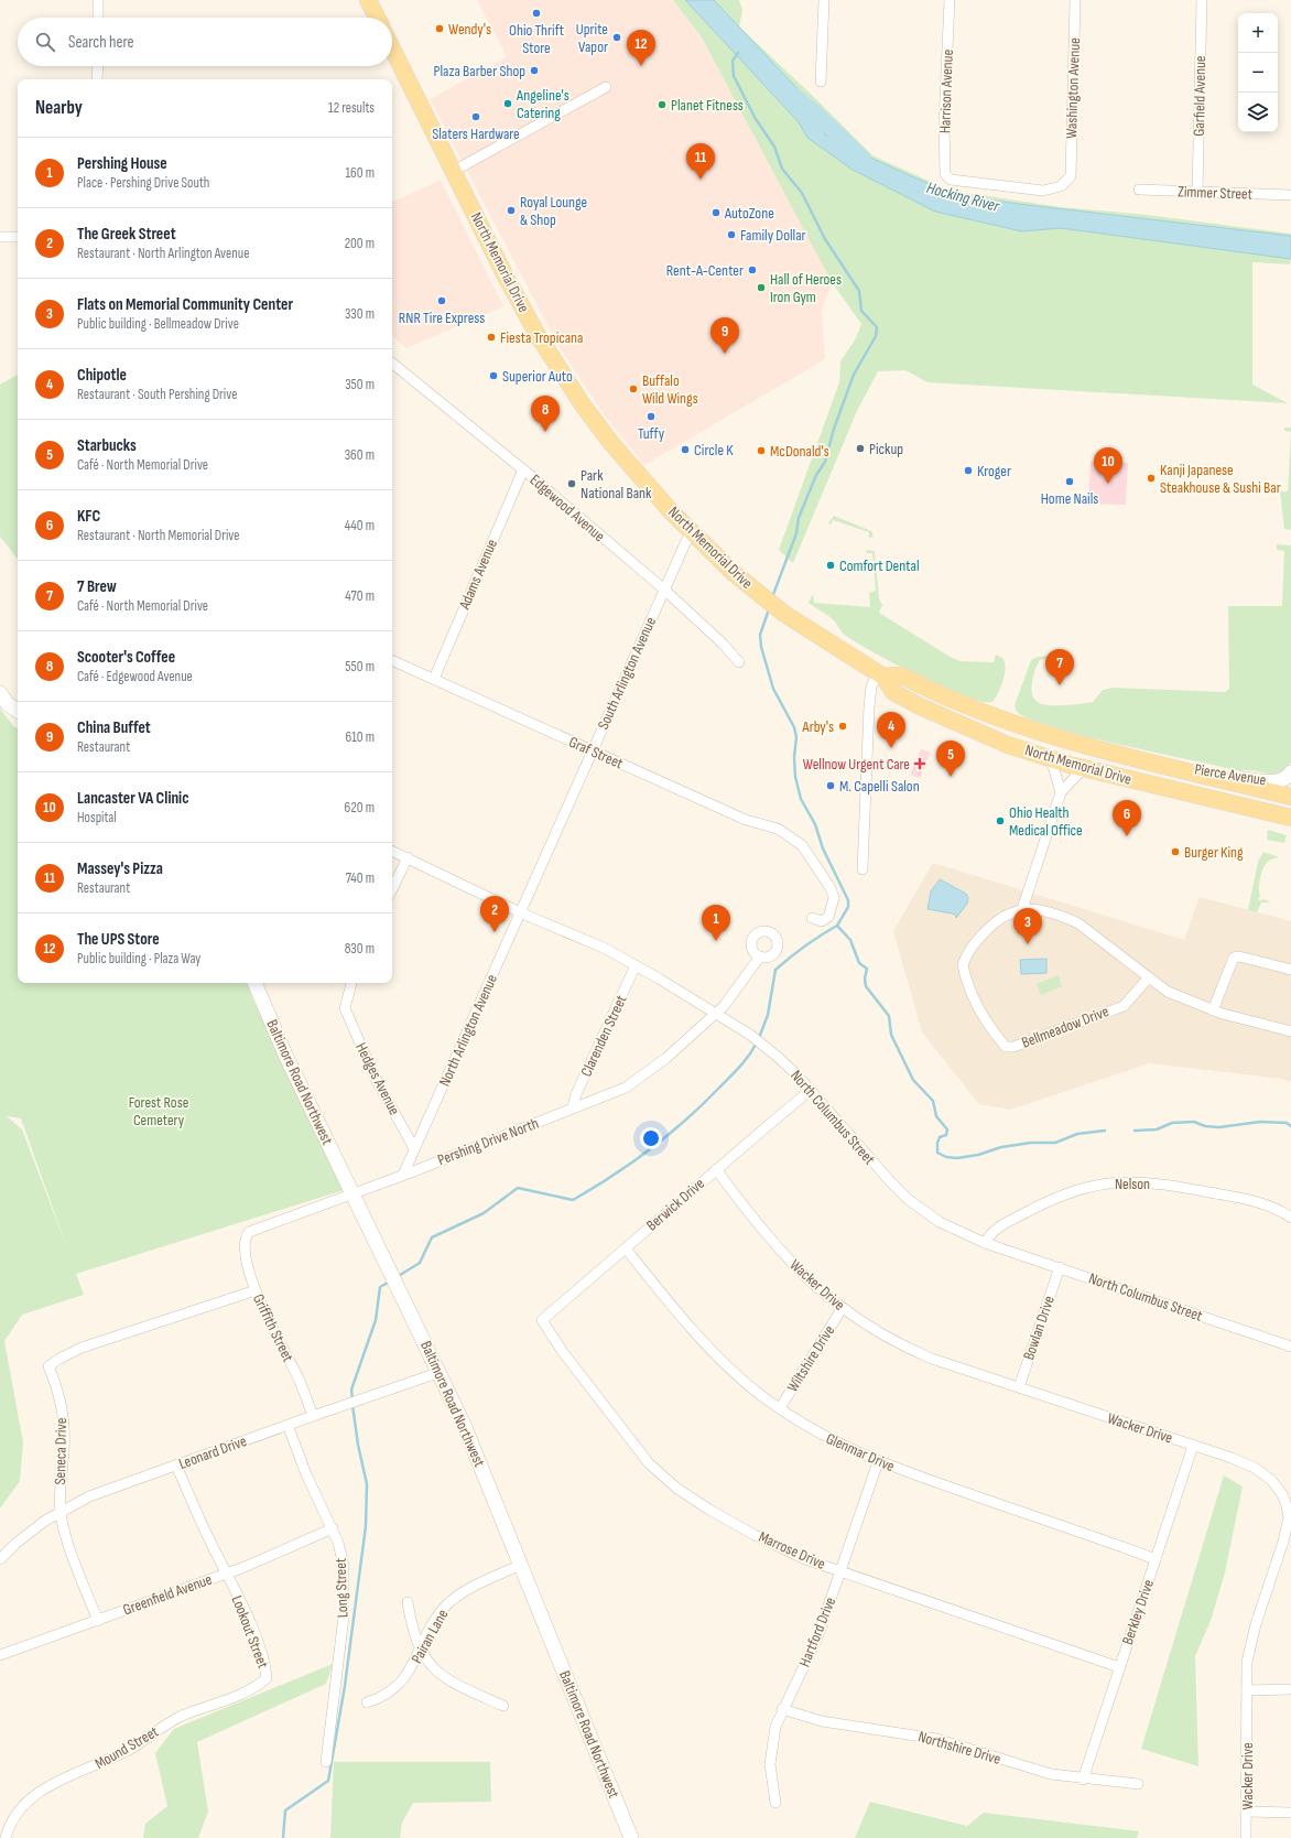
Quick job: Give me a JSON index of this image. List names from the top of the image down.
{
  "streets": {
    "main road": ["North Memorial Drive", "Pierce Avenue", "Baltimore Road Northwest"],
    "street": [
      "Washington Avenue",
      "Harrison Avenue",
      "Garfield Avenue",
      "Zimmer Street",
      "Edgewood Avenue",
      "Adams Avenue",
      "South Arlington Avenue",
      "Graf Street",
      "Bellmeadow Drive",
      "North Arlington Avenue",
      "Clarenden Street",
      "Hedges Avenue",
      "North Columbus Street",
      "Pershing Drive North",
      "Nelson",
      "Berwick Drive",
      "Wacker Drive",
      "Griffith Street",
      "Bowlan Drive",
      "Wiltshire Drive",
      "Seneca Drive",
      "Leonard Drive",
      "Glenmar Drive",
      "Marrose Drive",
      "Long Street",
      "Greenfield Avenue",
      "Berkley Drive",
      "Lookout Street",
      "Hartford Drive",
      "Pairan Lane",
      "Mound Street",
      "Northshire Drive"
    ]
  },
  "crossings": [
    ["Washington Avenue", "Harrison Avenue"],
    ["Garfield Avenue", "Zimmer Street"],
    ["North Memorial Drive", "South Arlington Avenue"],
    ["North Memorial Drive", "Pierce Avenue"],
    ["Edgewood Avenue", "Adams Avenue"],
    ["Edgewood Avenue", "South Arlington Avenue"],
    ["Adams Avenue", "Graf Street"],
    ["South Arlington Avenue", "Graf Street"],
    ["South Arlington Avenue", "North Arlington Avenue"],
    ["South Arlington Avenue", "North Columbus Street"],
    ["North Arlington Avenue", "Hedges Avenue"],
    ["North Arlington Avenue", "North Columbus Street"],
    ["North Arlington Avenue", "Pershing Drive North"],
    ["Clarenden Street", "North Columbus Street"],
    ["Clarenden Street", "Pershing Drive North"],
    ["Baltimore Road Northwest", "Pershing Drive North"],
    ["Baltimore Road Northwest", "Leonard Drive"],
    ["Baltimore Road Northwest", "Pairan Lane"],
    ["North Columbus Street", "Pershing Drive North"],
    ["North Columbus Street", "Nelson"],
    ["North Columbus Street", "Berwick Drive"],
    ["North Columbus Street", "Bowlan Drive"],
    ["Pershing Drive North", "Griffith Street"],
    ["Berwick Drive", "Wacker Drive"],
    ["Berwick Drive", "Glenmar Drive"],
    ["Berwick Drive", "Marrose Drive"],
    ["Wacker Drive", "Bowlan Drive"],
    ["Wacker Drive", "Wiltshire Drive"],
    ["Wacker Drive", "Berkley Drive"],
    ["Griffith Street", "Seneca Drive"],
    ["Griffith Street", "Leonard Drive"],
    ["Wiltshire Drive", "Glenmar Drive"],
    ["Seneca Drive", "Leonard Drive"],
    ["Seneca Drive", "Greenfield Avenue"],
    ["Leonard Drive", "Long Street"],
    ["Leonard Drive", "Lookout Street"],
    ["Glenmar Drive", "Berkley Drive"],
    ["Glenmar Drive", "Hartford Drive"],
    ["Marrose Drive", "Berkley Drive"],
    ["Marrose Drive", "Hartford Drive"],
    ["Long Street", "Greenfield Avenue"],
    ["Greenfield Avenue", "Lookout Street"],
    ["Berkley Drive", "Northshire Drive"],
    ["Lookout Street", "Mound Street"],
    ["Hartford Drive", "Northshire Drive"]
  ],
  "water": ["Hocking River"],
  "parks": ["Forest Rose Cemetery"],
  "places": {
    "other": [
      "Ohio Thrift Store",
      "Wendy's",
      "Uprite Vapor",
      "Plaza Barber Shop",
      "Angeline's Catering",
      "Planet Fitness",
      "Slaters Hardware",
      "Royal Lounge & Shop",
      "AutoZone",
      "Family Dollar",
      "Rent-A-Center",
      "Hall of Heroes Iron Gym",
      "RNR Tire Express",
      "Fiesta Tropicana",
      "Superior Auto",
      "Buffalo Wild Wings",
      "Tuffy",
      "Pickup",
      "Circle K",
      "McDonald's",
      "Kroger",
      "Kanji Japanese Steakhouse & Sushi Bar",
      "Home Nails",
      "Park National Bank",
      "Comfort Dental",
      "Arby's",
      "M. Capelli Salon",
      "Ohio Health Medical Office",
      "Burger King"
    ],
    "health": ["Wellnow Urgent Care"]
  },
  "page": {
    "map_buttons": ["+", "−"],
    "search": "Search here",
    "pins": [
      "12",
      "11",
      "9",
      "8",
      "10",
      "7",
      "4",
      "5",
      "6",
      "2",
      "1",
      "3"
    ],
    "heading": ["Nearby", "12 results"],
    "list": [
      {
        "mark": "1",
        "name": "Pershing House",
        "note": "Place · Pershing Drive South",
        "value": "160 m"
      },
      {
        "mark": "2",
        "name": "The Greek Street",
        "note": "Restaurant · North Arlington Avenue",
        "value": "200 m"
      },
      {
        "mark": "3",
        "name": "Flats on Memorial Community Center",
        "note": "Public building · Bellmeadow Drive",
        "value": "330 m"
      },
      {
        "mark": "4",
        "name": "Chipotle",
        "note": "Restaurant · South Pershing Drive",
        "value": "350 m"
      },
      {
        "mark": "5",
        "name": "Starbucks",
        "note": "Café · North Memorial Drive",
        "value": "360 m"
      },
      {
        "mark": "6",
        "name": "KFC",
        "note": "Restaurant · North Memorial Drive",
        "value": "440 m"
      },
      {
        "mark": "7",
        "name": "7 Brew",
        "note": "Café · North Memorial Drive",
        "value": "470 m"
      },
      {
        "mark": "8",
        "name": "Scooter's Coffee",
        "note": "Café · Edgewood Avenue",
        "value": "550 m"
      },
      {
        "mark": "9",
        "name": "China Buffet",
        "note": "Restaurant",
        "value": "610 m"
      },
      {
        "mark": "10",
        "name": "Lancaster VA Clinic",
        "note": "Hospital",
        "value": "620 m"
      },
      {
        "mark": "11",
        "name": "Massey's Pizza",
        "note": "Restaurant",
        "value": "740 m"
      },
      {
        "mark": "12",
        "name": "The UPS Store",
        "note": "Public building · Plaza Way",
        "value": "830 m"
      }
    ]
  }
}
